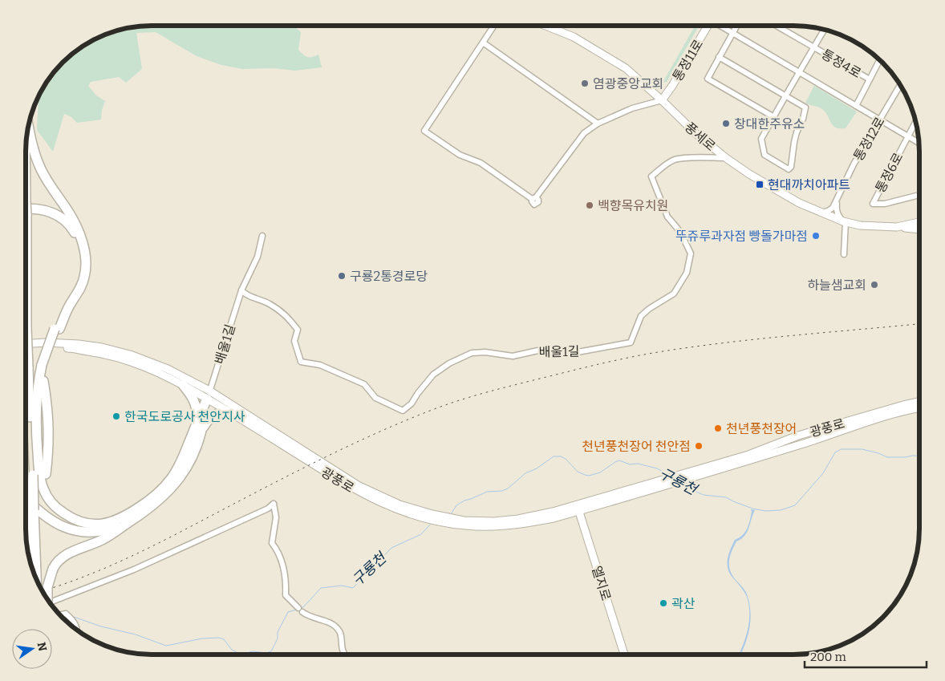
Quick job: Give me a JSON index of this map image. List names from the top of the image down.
{
  "streets": {
    "main road": [
      "통정11로",
      "풍세로",
      "광풍로",
      "엘지로"
    ],
    "street": [
      "통정4로",
      "통정12로",
      "통정6로",
      "배울1길"
    ]
  },
  "crossings": [
    ["통정11로", "풍세로"],
    ["통정4로", "통정6로"],
    ["풍세로", "배울1길"],
    ["통정12로", "통정6로"],
    ["배울1길", "광풍로"],
    ["광풍로", "엘지로"]
  ],
  "water": ["구룡천"],
  "places": {
    "other": [
      "염광중앙교회",
      "창대한주유소",
      "백향목유치원",
      "뚜쥬루과자점 빵돌가마점",
      "구룡2통경로당",
      "하늘샘교회",
      "한국도로공사 천안지사",
      "천년풍천장어",
      "천년풍천장어 천안점",
      "곽산"
    ],
    "transit": ["현대까치아파트"]
  },
  "scale_bar": "200 m",
  "north": "right"
}
